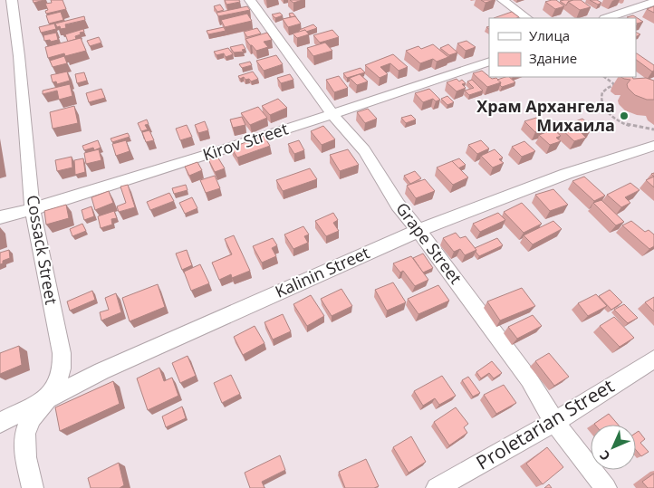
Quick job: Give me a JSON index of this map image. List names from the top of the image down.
{
  "streets": {
    "street": [
      "Kirov Street",
      "Grape Street",
      "Cossack Street",
      "Kalinin Street",
      "Proletarian Street"
    ]
  },
  "crossings": [
    ["Kirov Street", "Grape Street"],
    ["Kirov Street", "Cossack Street"],
    ["Grape Street", "Kalinin Street"],
    ["Grape Street", "Proletarian Street"],
    ["Cossack Street", "Kalinin Street"]
  ],
  "places": ["Храм Архангела Михаила"],
  "legend": ["Улица", "Здание"],
  "north": "bottom left"
}
